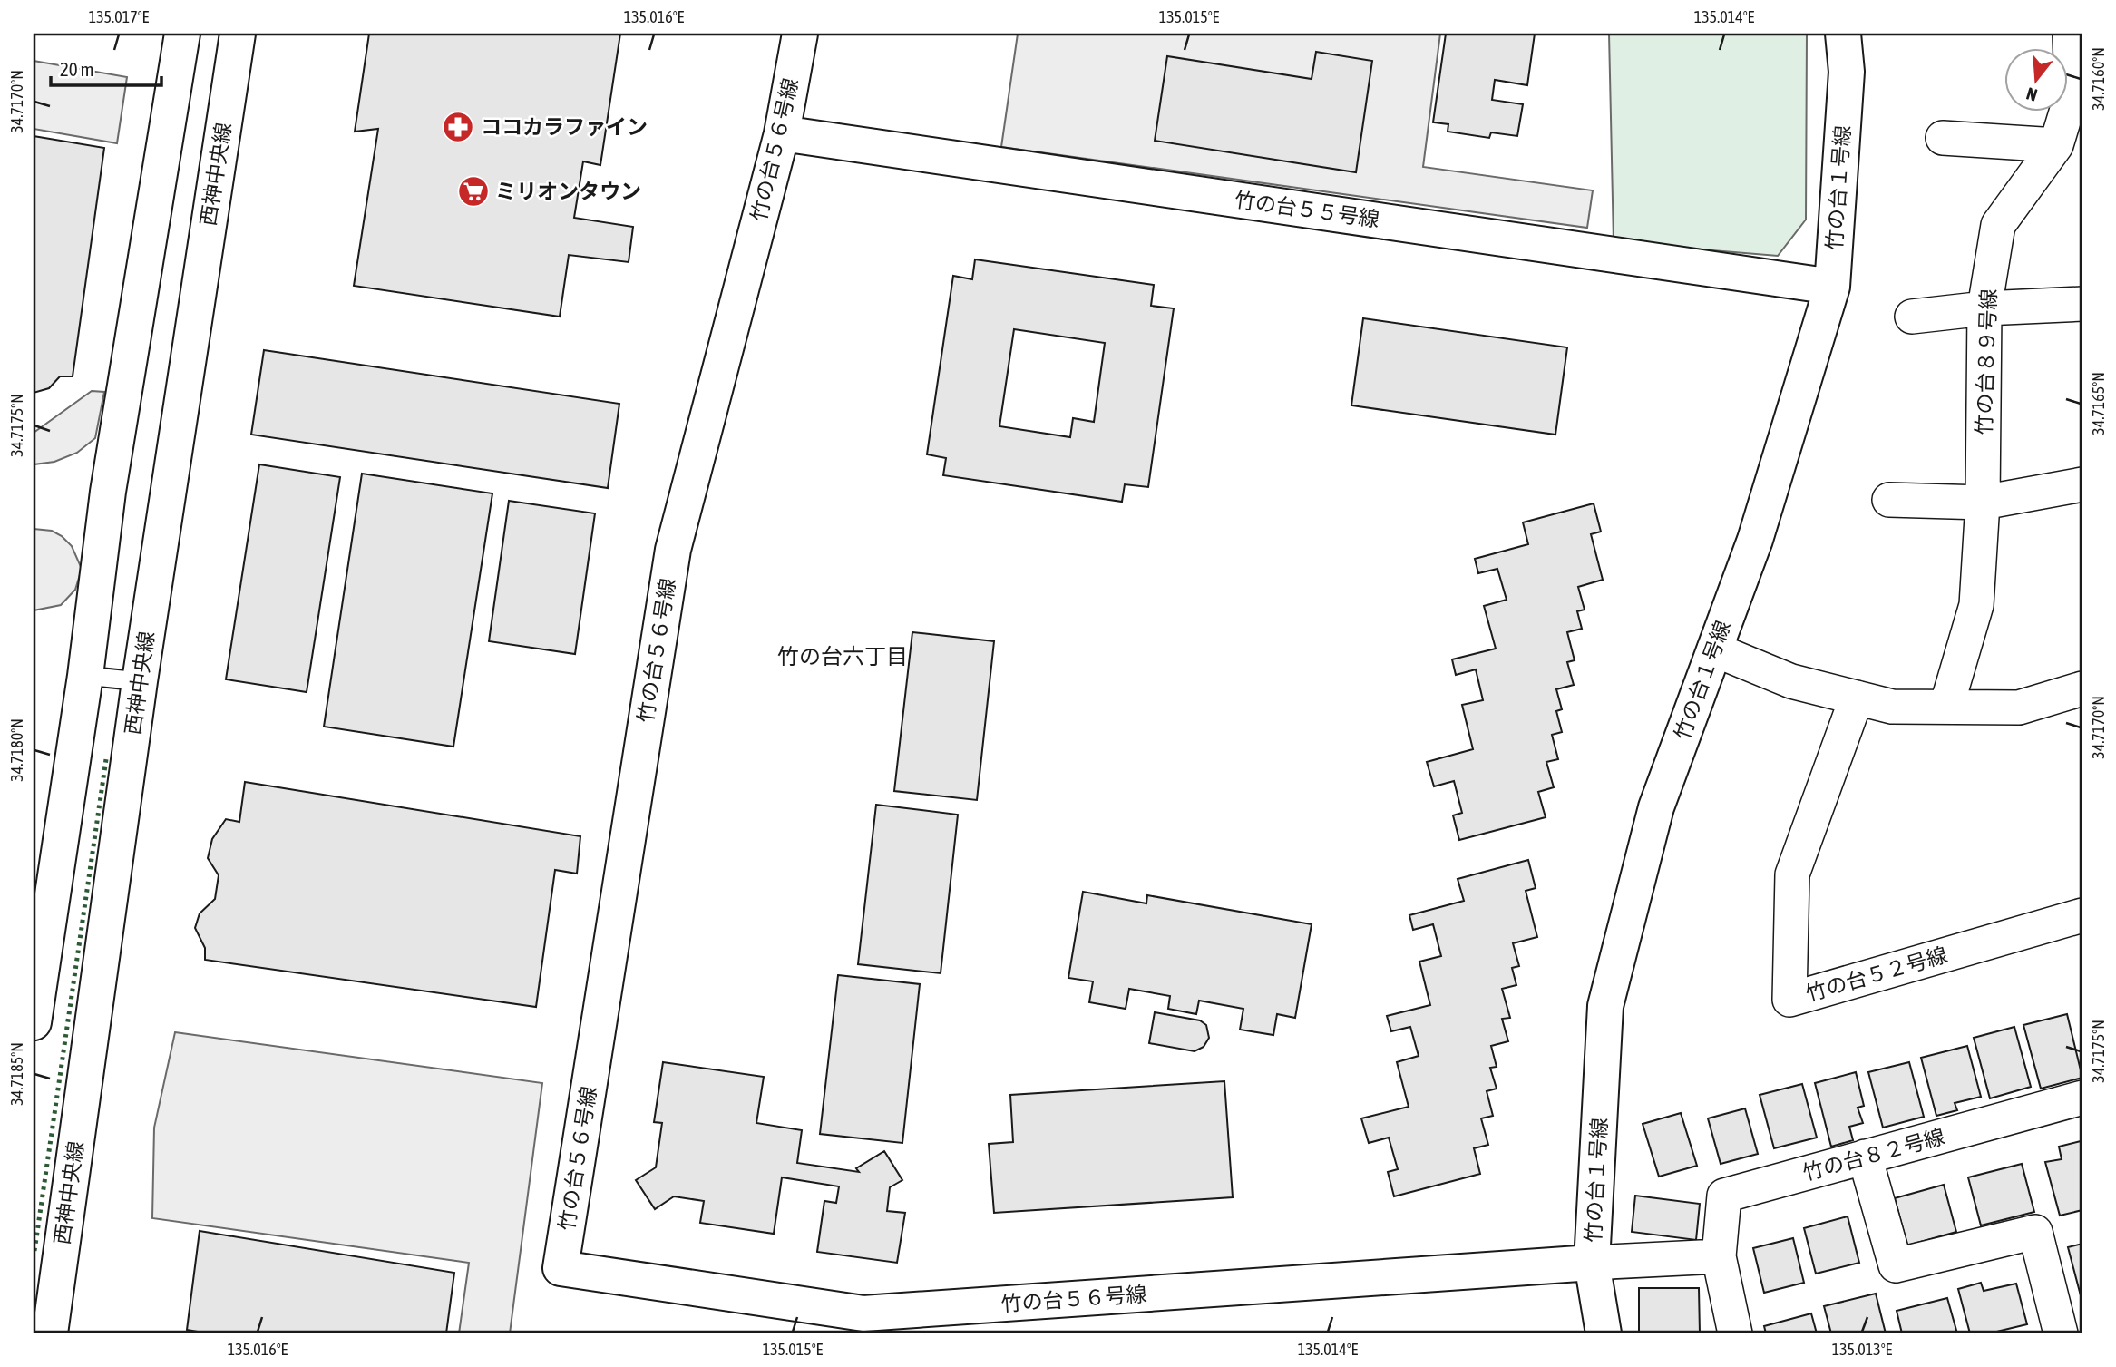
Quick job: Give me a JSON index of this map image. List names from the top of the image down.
{
  "streets": {
    "street": [
      "竹の台５６号線",
      "西神中央線",
      "竹の台１号線",
      "竹の台５５号線",
      "竹の台８９号線",
      "竹の台５２号線",
      "竹の台８２号線"
    ]
  },
  "crossings": [
    ["竹の台５６号線", "竹の台１号線"],
    ["竹の台５６号線", "竹の台５５号線"],
    ["竹の台１号線", "竹の台５５号線"]
  ],
  "districts": ["竹の台六丁目"],
  "places": {
    "pharmacy": ["ココカラファイン"],
    "supermarket": ["ミリオンタウン"]
  },
  "scale_bar": "20 m",
  "north": "bottom",
  "coordinates": [
    "135.017°E",
    "135.016°E",
    "135.015°E",
    "135.014°E",
    "34.7160°N",
    "34.7170°N",
    "34.7165°N",
    "34.7175°N",
    "34.7180°N",
    "34.7185°N",
    "135.013°E"
  ]
}
